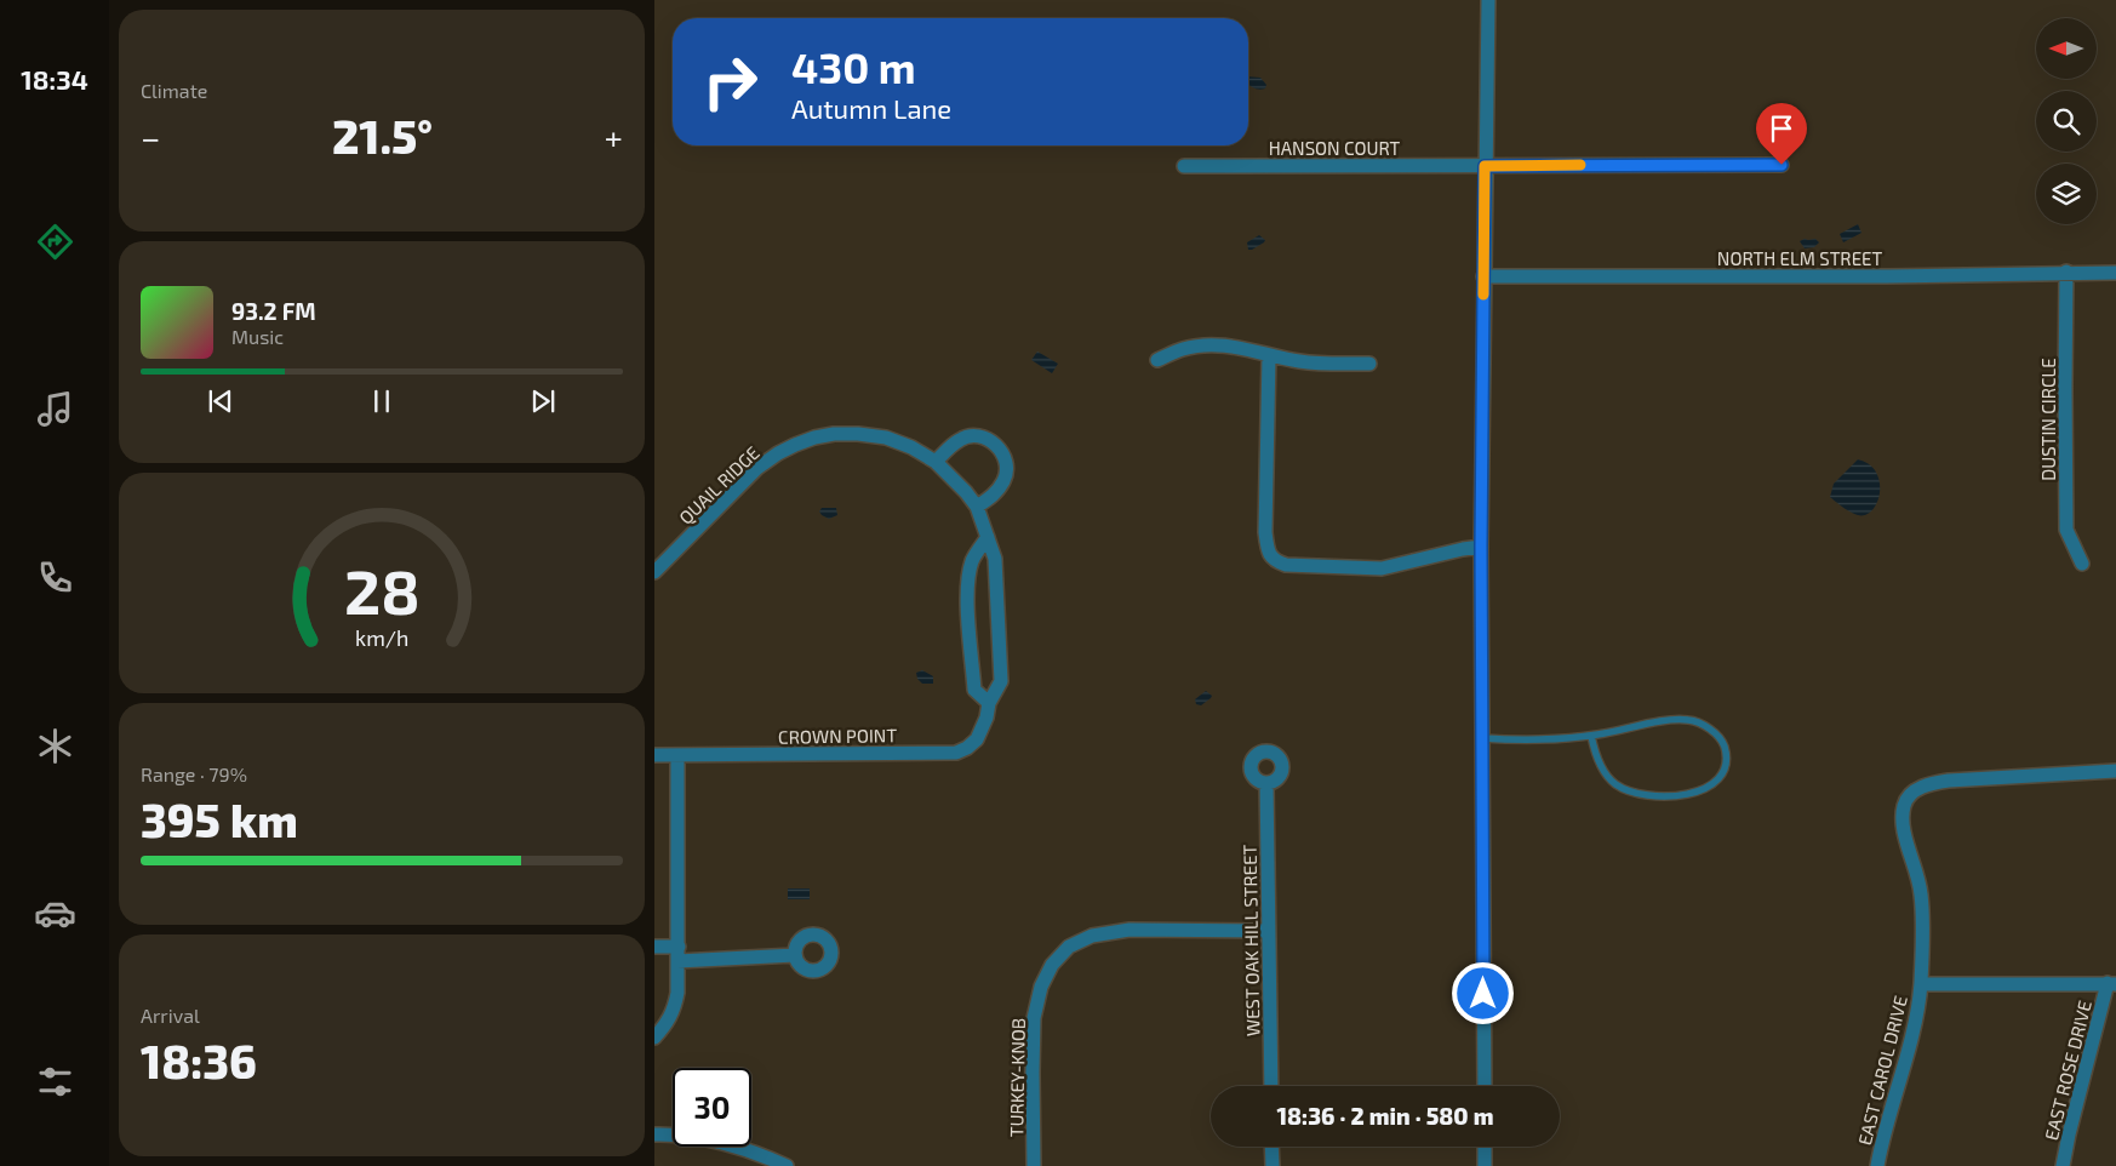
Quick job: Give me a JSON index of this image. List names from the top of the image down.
{
  "streets": {
    "street": [
      "HANSON COURT",
      "NORTH ELM STREET",
      "DUSTIN CIRCLE",
      "QUAIL RIDGE",
      "CROWN POINT",
      "WEST OAK HILL STREET",
      "EAST CAROL DRIVE",
      "EAST ROSE DRIVE",
      "TURKEY-KNOB"
    ]
  },
  "crossings": [
    ["NORTH ELM STREET", "DUSTIN CIRCLE"],
    ["QUAIL RIDGE", "CROWN POINT"],
    ["WEST OAK HILL STREET", "TURKEY-KNOB"]
  ],
  "north": "left",
  "page": {
    "tabs": "18:34",
    "tile": [
      "Climate",
      ["Range · 79%", "395 km"],
      ["Arrival", "18:36"]
    ],
    "turn": ["430 m", "Autumn Lane"],
    "heat": ["−", "21.5°", "+"],
    "song": ["93.2 FM", "Music"],
    "limit": "30",
    "trip": "18:36 · 2 min · 580 m",
    "gauge": ["28", "km/h"]
  }
}
